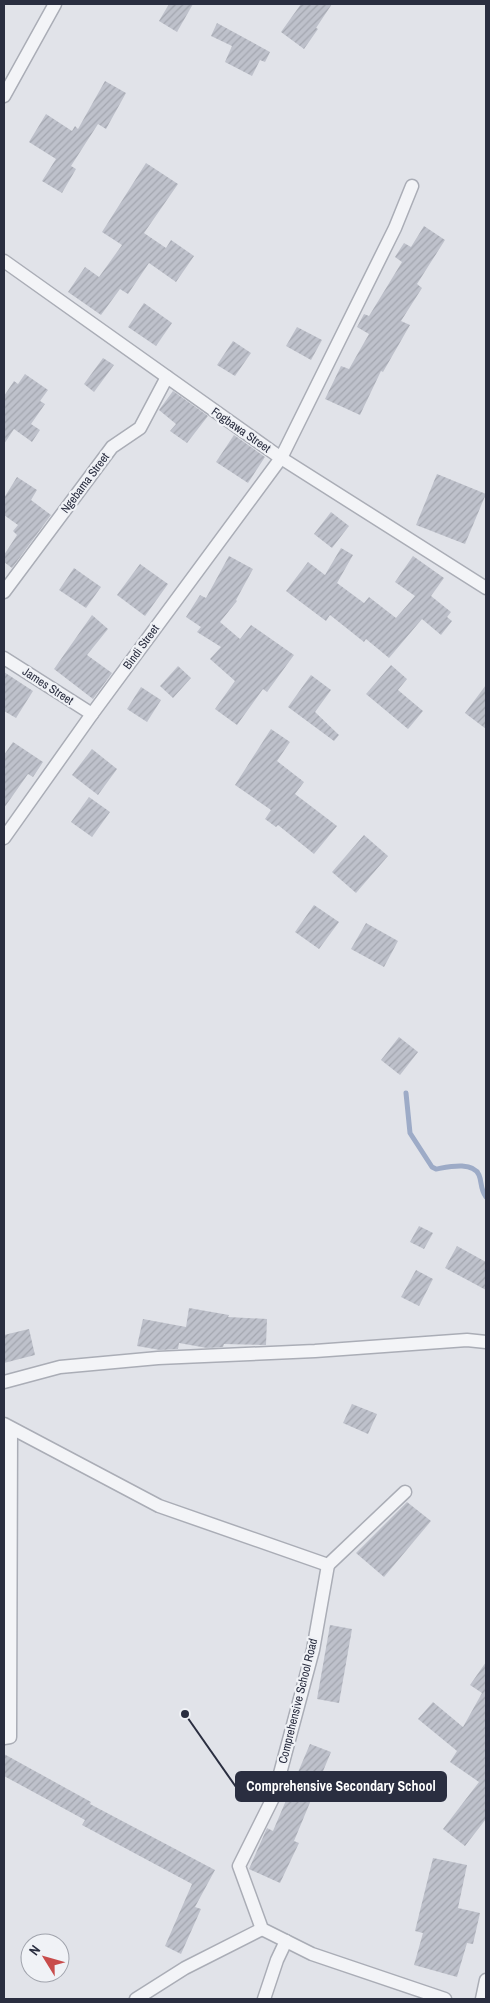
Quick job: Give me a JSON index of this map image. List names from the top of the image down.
{
  "streets": {
    "street": [
      "Fogbawa Street",
      "Ngebama Street",
      "Bindi Street",
      "James Street",
      "Comprehensive School Road"
    ]
  },
  "crossings": [
    ["Fogbawa Street", "Ngebama Street"],
    ["Fogbawa Street", "Bindi Street"],
    ["Bindi Street", "James Street"]
  ],
  "places": ["Comprehensive Secondary School"],
  "north": "top left"
}
